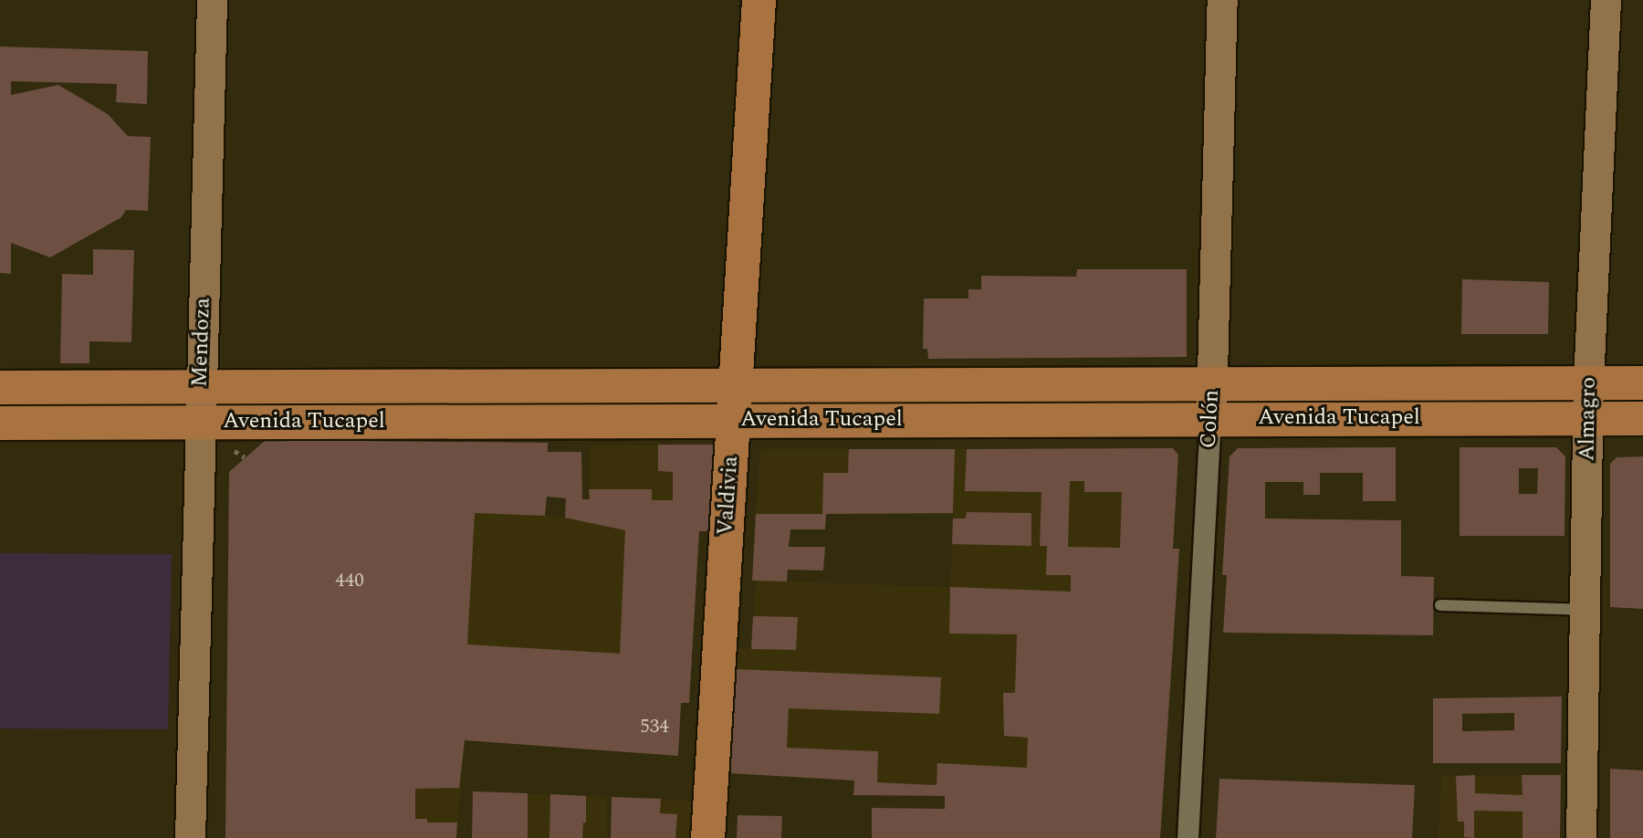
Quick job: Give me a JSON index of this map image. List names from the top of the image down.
{
  "streets": {
    "main road": [
      "Mendoza",
      "Avenida Tucapel",
      "Colón",
      "Almagro",
      "Valdivia"
    ]
  },
  "crossings": [
    ["Mendoza", "Avenida Tucapel"],
    ["Avenida Tucapel", "Colón"],
    ["Avenida Tucapel", "Almagro"],
    ["Avenida Tucapel", "Valdivia"]
  ],
  "house_numbers": ["440", "534"]
}
